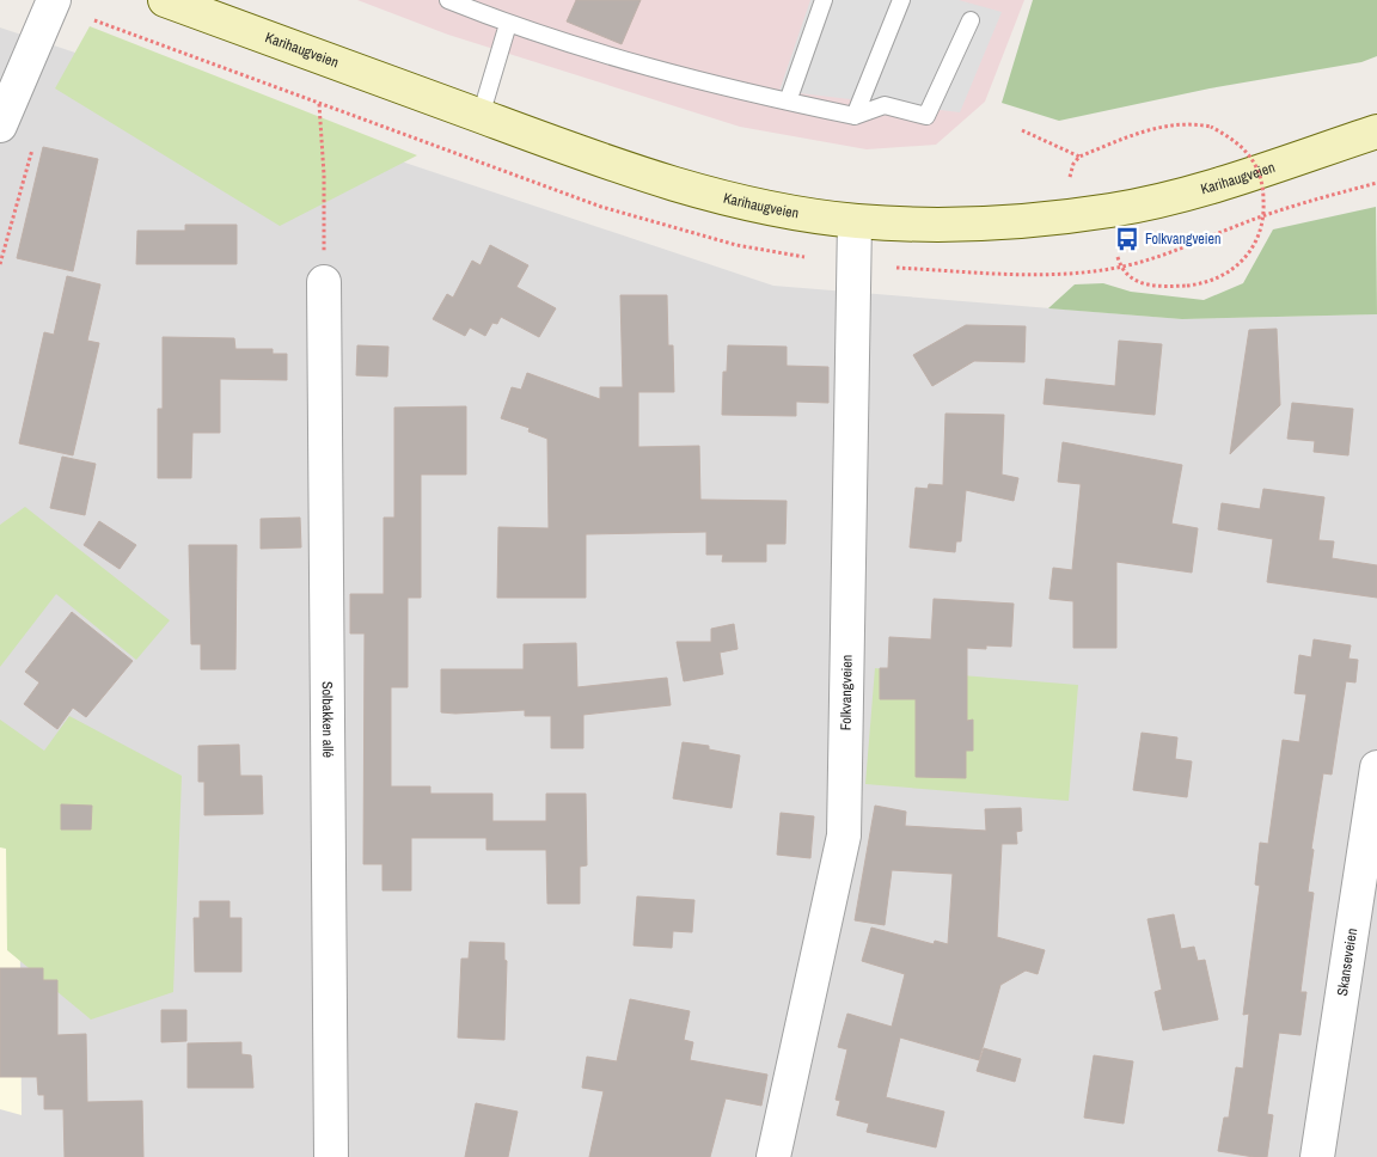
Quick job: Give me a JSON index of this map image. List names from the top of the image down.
{
  "streets": {
    "main road": ["Karihaugveien"],
    "street": ["Folkvangveien", "Solbakken allé", "Skanseveien"]
  },
  "crossings": [
    ["Karihaugveien", "Folkvangveien"]
  ],
  "places": {
    "bus stop": ["Folkvangveien"]
  }
}
